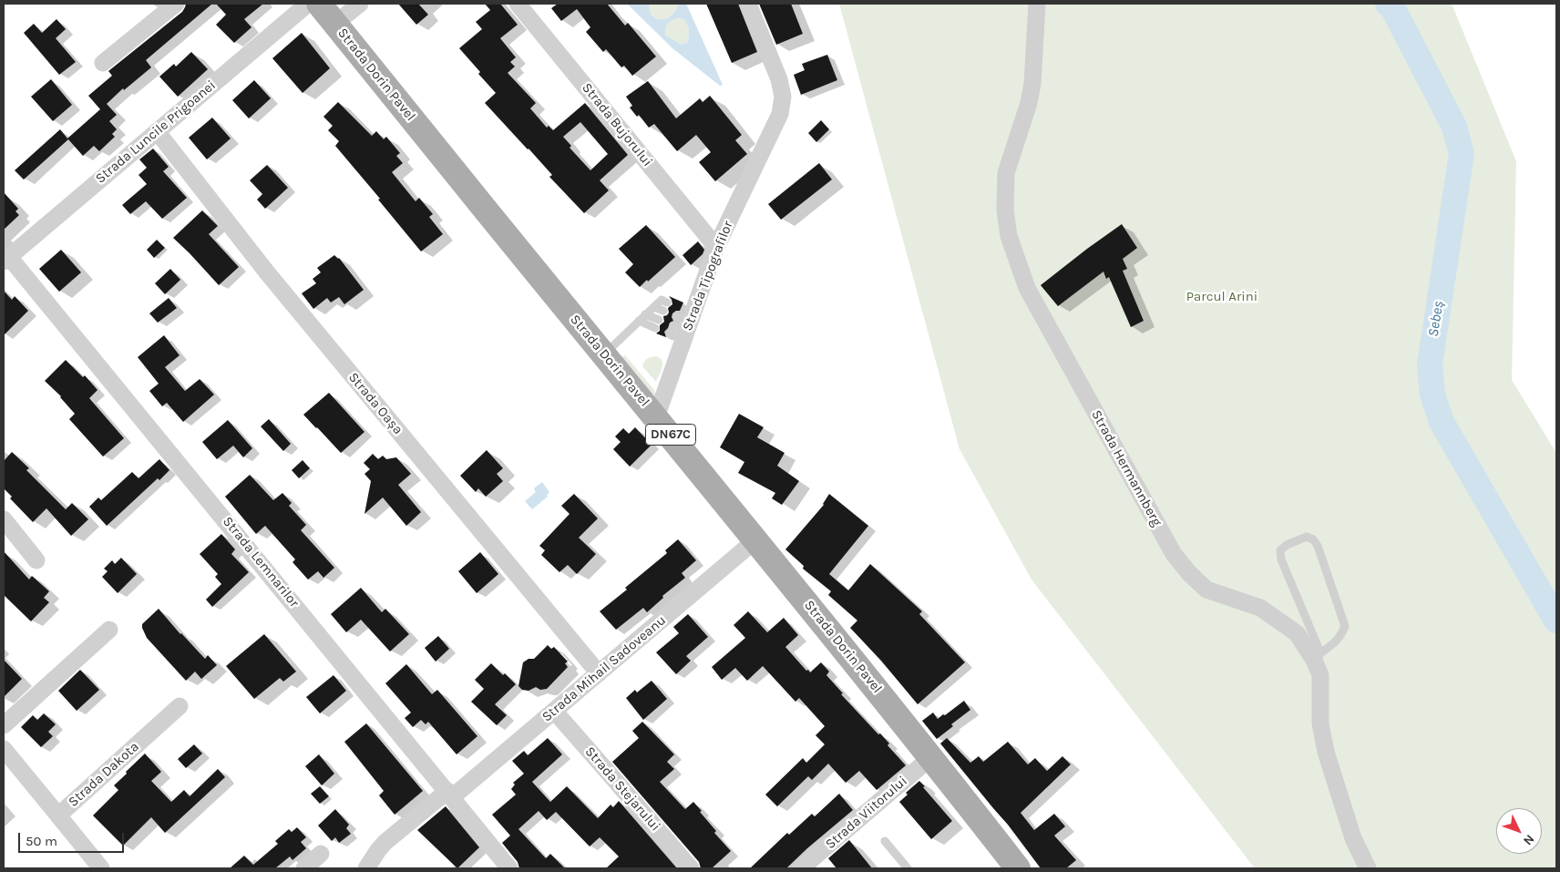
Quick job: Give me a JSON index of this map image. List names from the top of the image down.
{
  "streets": {
    "main road": ["Strada Dorin Pavel", "DN67C"],
    "street": [
      "Strada Bujorului",
      "Strada Luncile Prigoanei",
      "Strada Tipografilor",
      "Strada Oașa",
      "Strada Hermannberg",
      "Strada Lemnarilor",
      "Strada Mihail Sadoveanu",
      "Strada Dakota",
      "Strada Stejarului",
      "Strada Viitorului"
    ]
  },
  "crossings": [
    ["Strada Dorin Pavel", "Strada Tipografilor"],
    ["Strada Dorin Pavel", "Strada Mihail Sadoveanu"],
    ["Strada Dorin Pavel", "Strada Viitorului"],
    ["Strada Bujorului", "Strada Tipografilor"],
    ["Strada Luncile Prigoanei", "Strada Oașa"],
    ["Strada Luncile Prigoanei", "Strada Lemnarilor"],
    ["Strada Oașa", "Strada Mihail Sadoveanu"],
    ["Strada Lemnarilor", "Strada Mihail Sadoveanu"],
    ["Strada Mihail Sadoveanu", "Strada Stejarului"]
  ],
  "water": ["Sebeș"],
  "parks": ["Parcul Arini"],
  "scale_bar": "50 m",
  "north": "bottom right"
}
